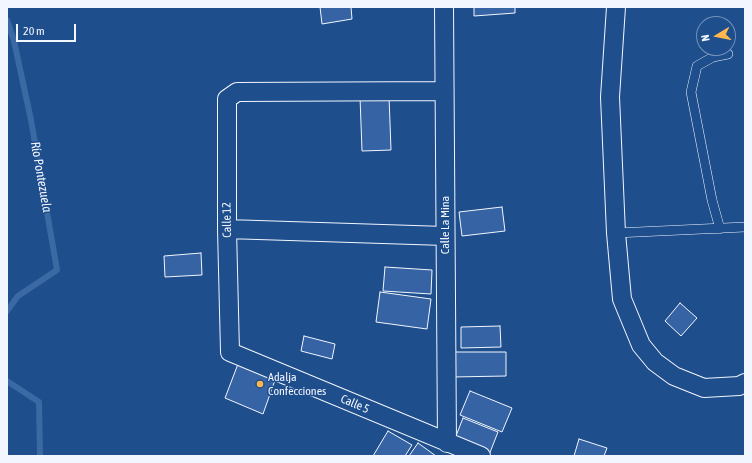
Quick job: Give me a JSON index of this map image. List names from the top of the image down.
{
  "streets": {
    "street": ["Calle 12", "Calle La Mina", "Calle 5"]
  },
  "crossings": [
    ["Calle 12", "Calle La Mina"],
    ["Calle 12", "Calle 5"],
    ["Calle La Mina", "Calle 5"]
  ],
  "water": ["Río Pontezuela"],
  "places": ["Adalja Confecciones"],
  "scale_bar": "20 m",
  "north": "left"
}
